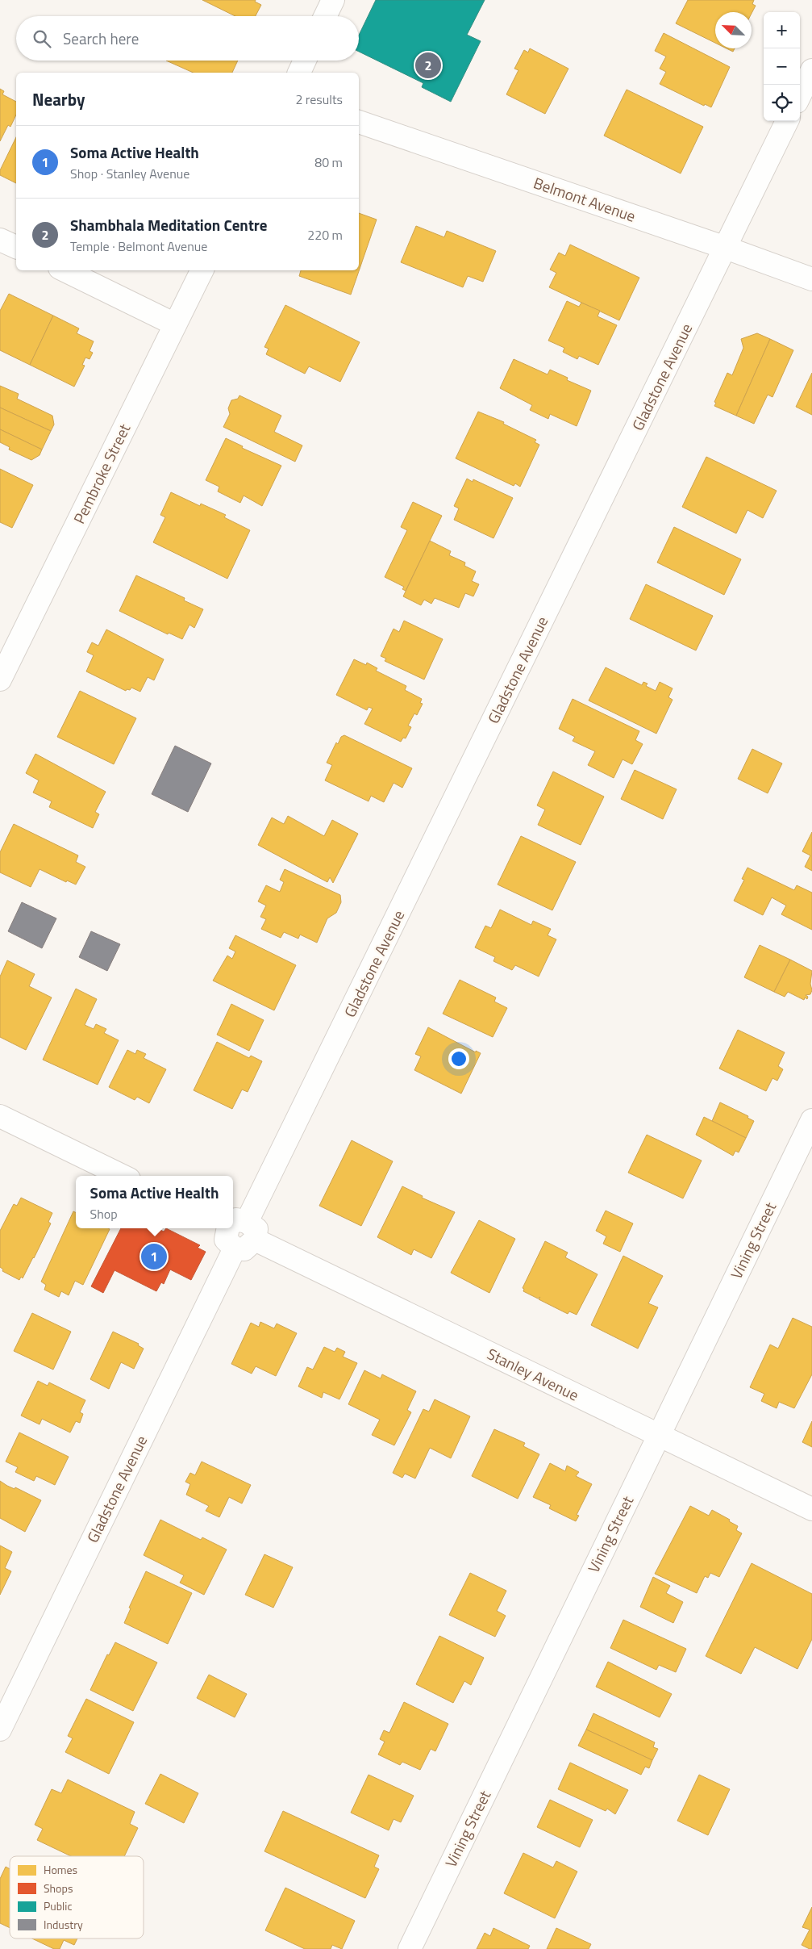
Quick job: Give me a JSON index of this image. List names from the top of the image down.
{
  "streets": {
    "street": [
      "Belmont Avenue",
      "Gladstone Avenue",
      "Pembroke Street",
      "Vining Street",
      "Stanley Avenue"
    ]
  },
  "crossings": [
    ["Belmont Avenue", "Gladstone Avenue"],
    ["Gladstone Avenue", "Stanley Avenue"],
    ["Vining Street", "Stanley Avenue"]
  ],
  "legend": [
    "Homes",
    "Shops",
    "Public",
    "Industry"
  ],
  "north": "top left",
  "page": {
    "map_buttons": ["+", "−"],
    "search": "Search here",
    "pins": ["2", "1"],
    "heading": ["Nearby", "2 results"],
    "list": [
      {
        "mark": "1",
        "name": "Soma Active Health",
        "note": "Shop · Stanley Avenue",
        "value": "80 m"
      },
      {
        "mark": "2",
        "name": "Shambhala Meditation Centre",
        "note": "Temple · Belmont Avenue",
        "value": "220 m"
      }
    ],
    "popup": ["Soma Active Health", "Shop"]
  }
}
